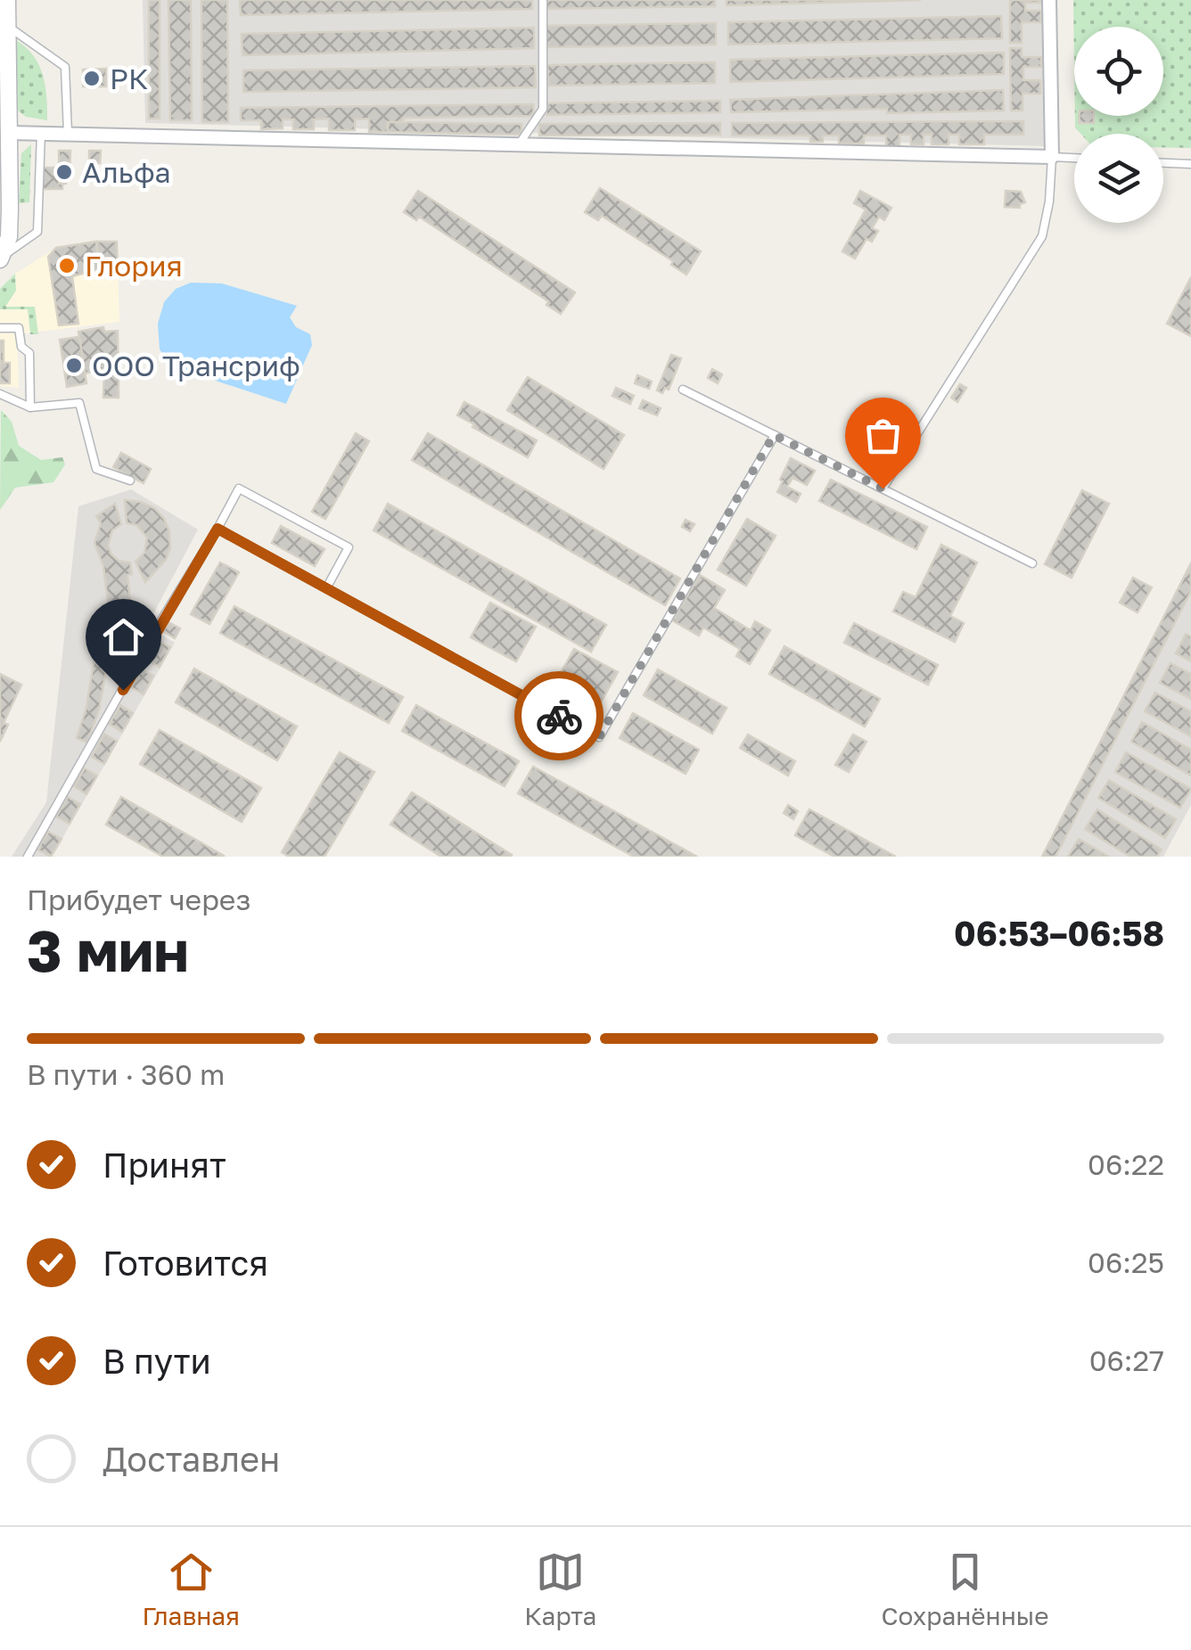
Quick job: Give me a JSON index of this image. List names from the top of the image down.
{
  "places": [
    "РК",
    "Альфа",
    "Глория",
    "ООО Трансриф"
  ],
  "page": {
    "heading": ["3 мин", "Прибудет через", "06:53–06:58"],
    "bar": "В пути · 360 m",
    "list": [
      ["Принят", "06:22"],
      ["Готовится", "06:25"],
      ["В пути", "06:27"],
      "Доставлен"
    ],
    "tabs": ["Главная", "Карта", "Сохранённые"]
  }
}
